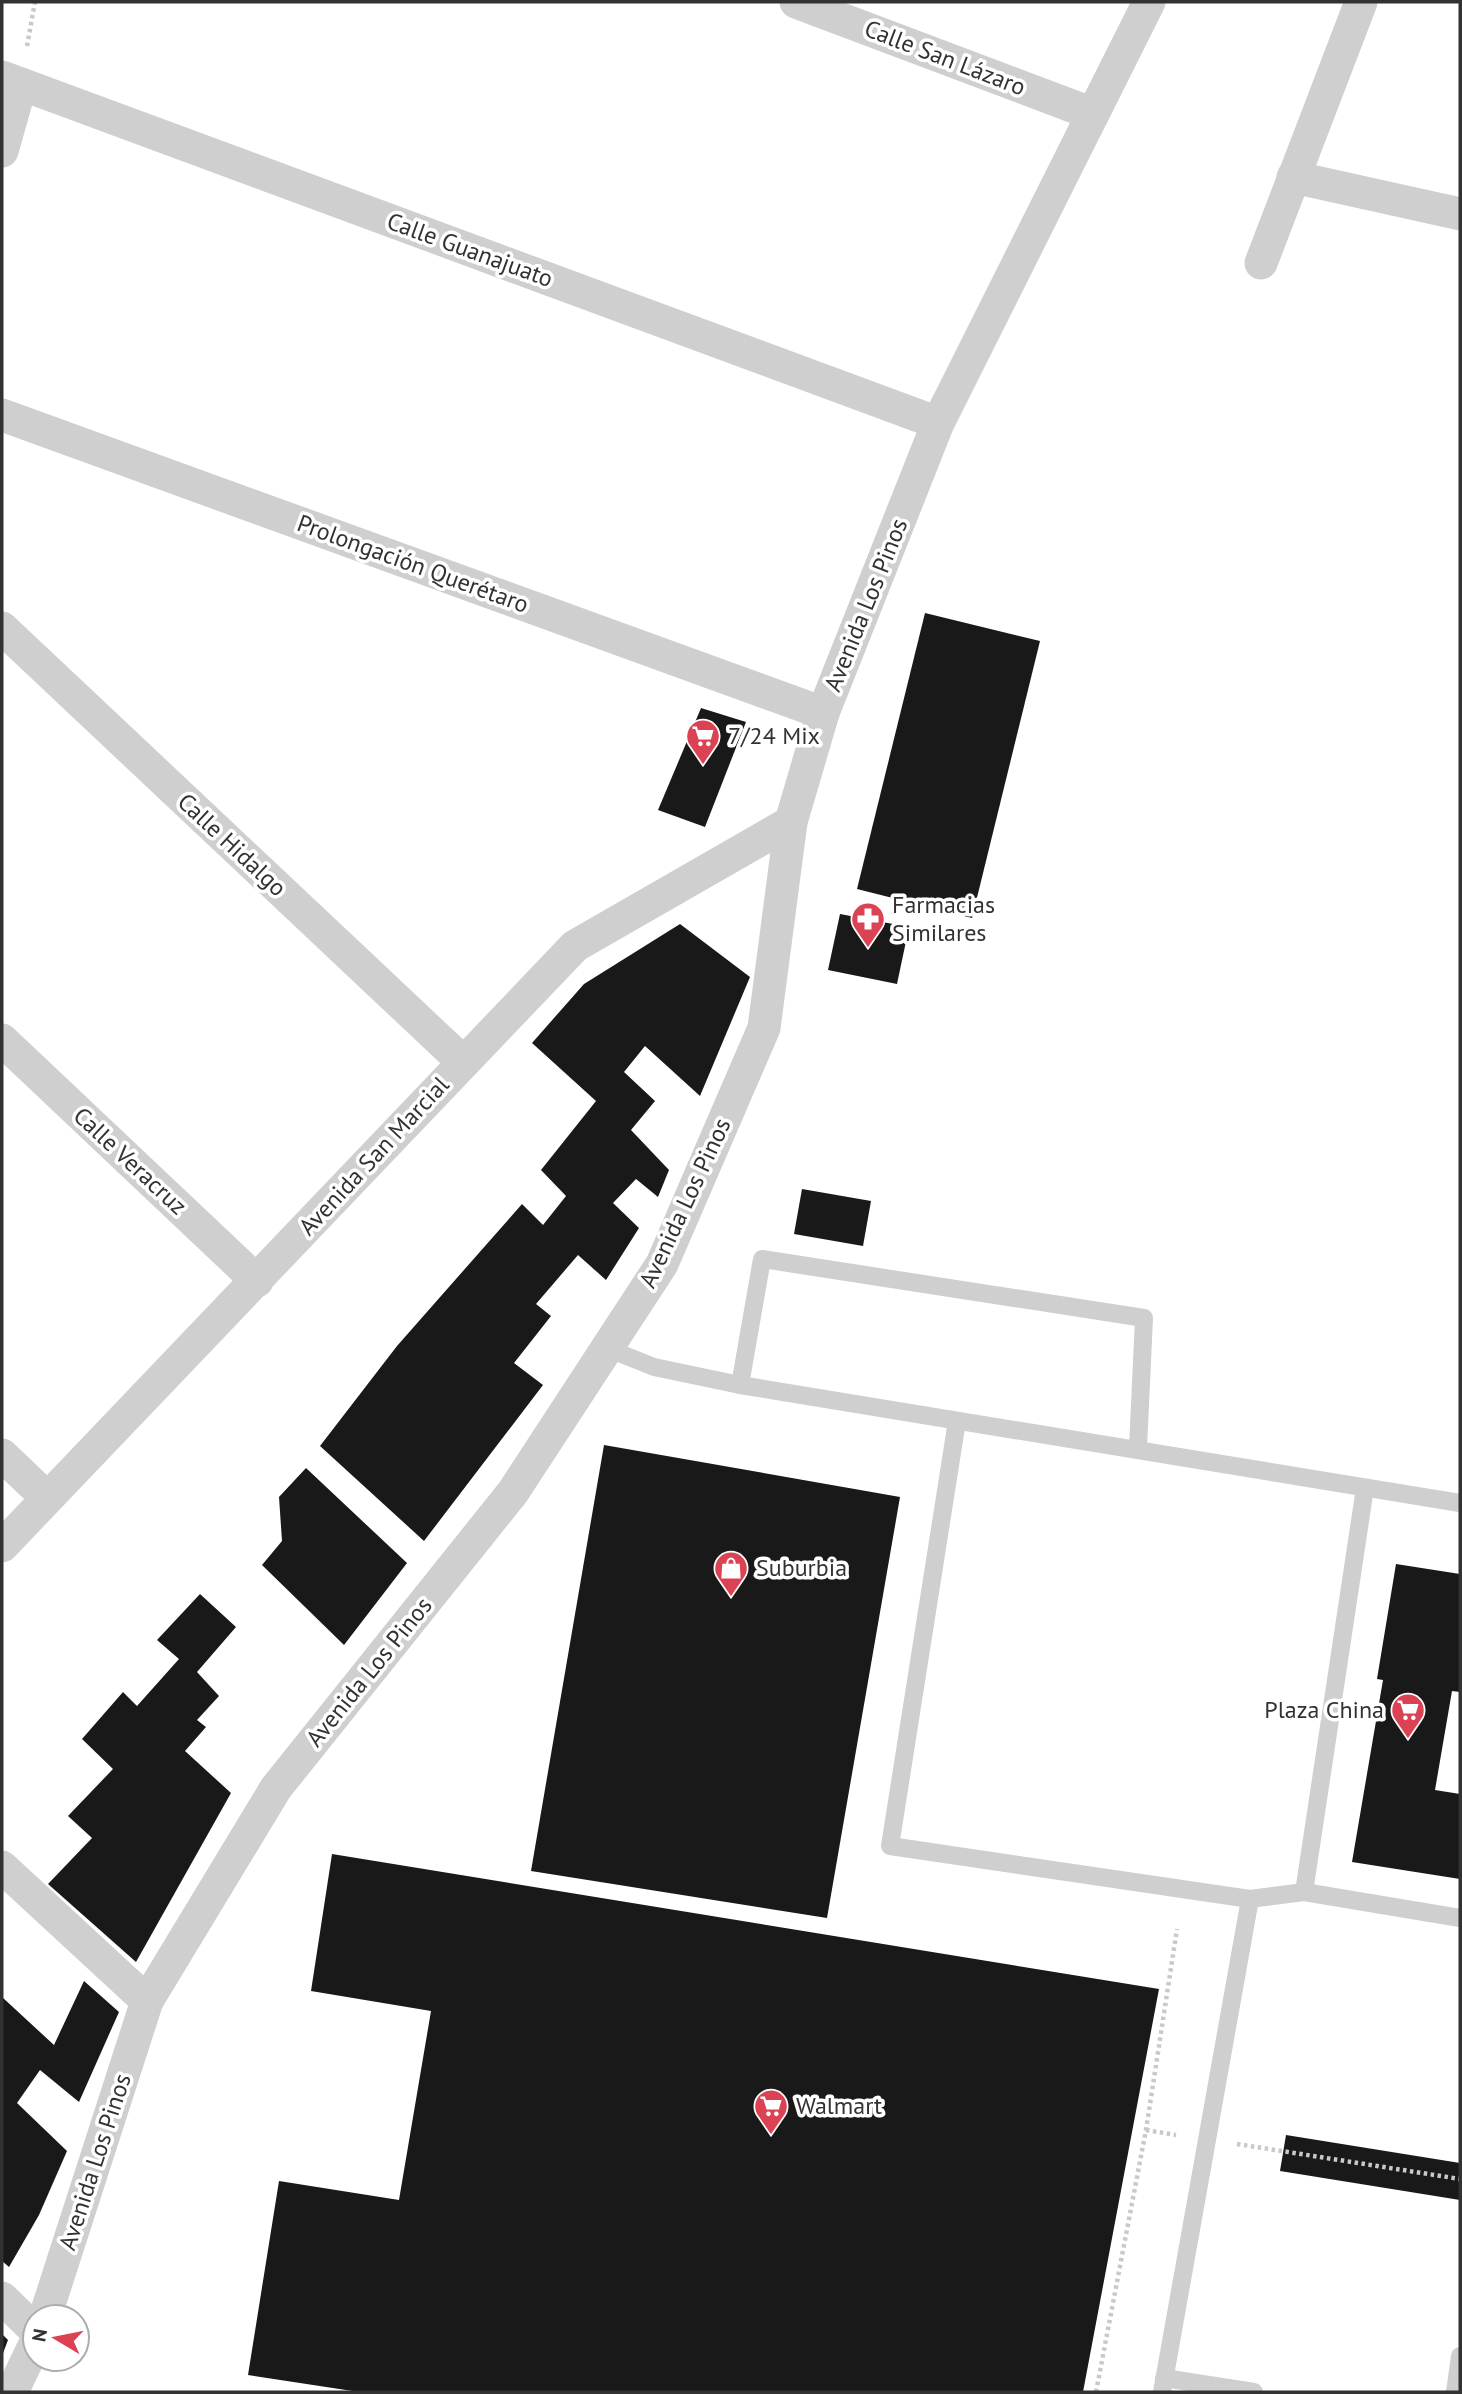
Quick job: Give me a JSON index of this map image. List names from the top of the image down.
{
  "streets": {
    "street": [
      "Calle San Lázaro",
      "Calle Guanajuato",
      "Prolongación Querétaro",
      "Avenida Los Pinos",
      "Calle Hidalgo",
      "Avenida San Marcial",
      "Calle Veracruz"
    ]
  },
  "crossings": [
    ["Calle San Lázaro", "Avenida Los Pinos"],
    ["Calle Guanajuato", "Avenida Los Pinos"],
    ["Prolongación Querétaro", "Avenida Los Pinos"],
    ["Avenida Los Pinos", "Avenida San Marcial"],
    ["Calle Hidalgo", "Avenida San Marcial"],
    ["Avenida San Marcial", "Calle Veracruz"]
  ],
  "places": {
    "supermarket": ["7/24 Mix", "Plaza China", "Walmart"],
    "pharmacy": ["Farmacias Similares"],
    "shop": ["Suburbia"]
  },
  "north": "left"
}
